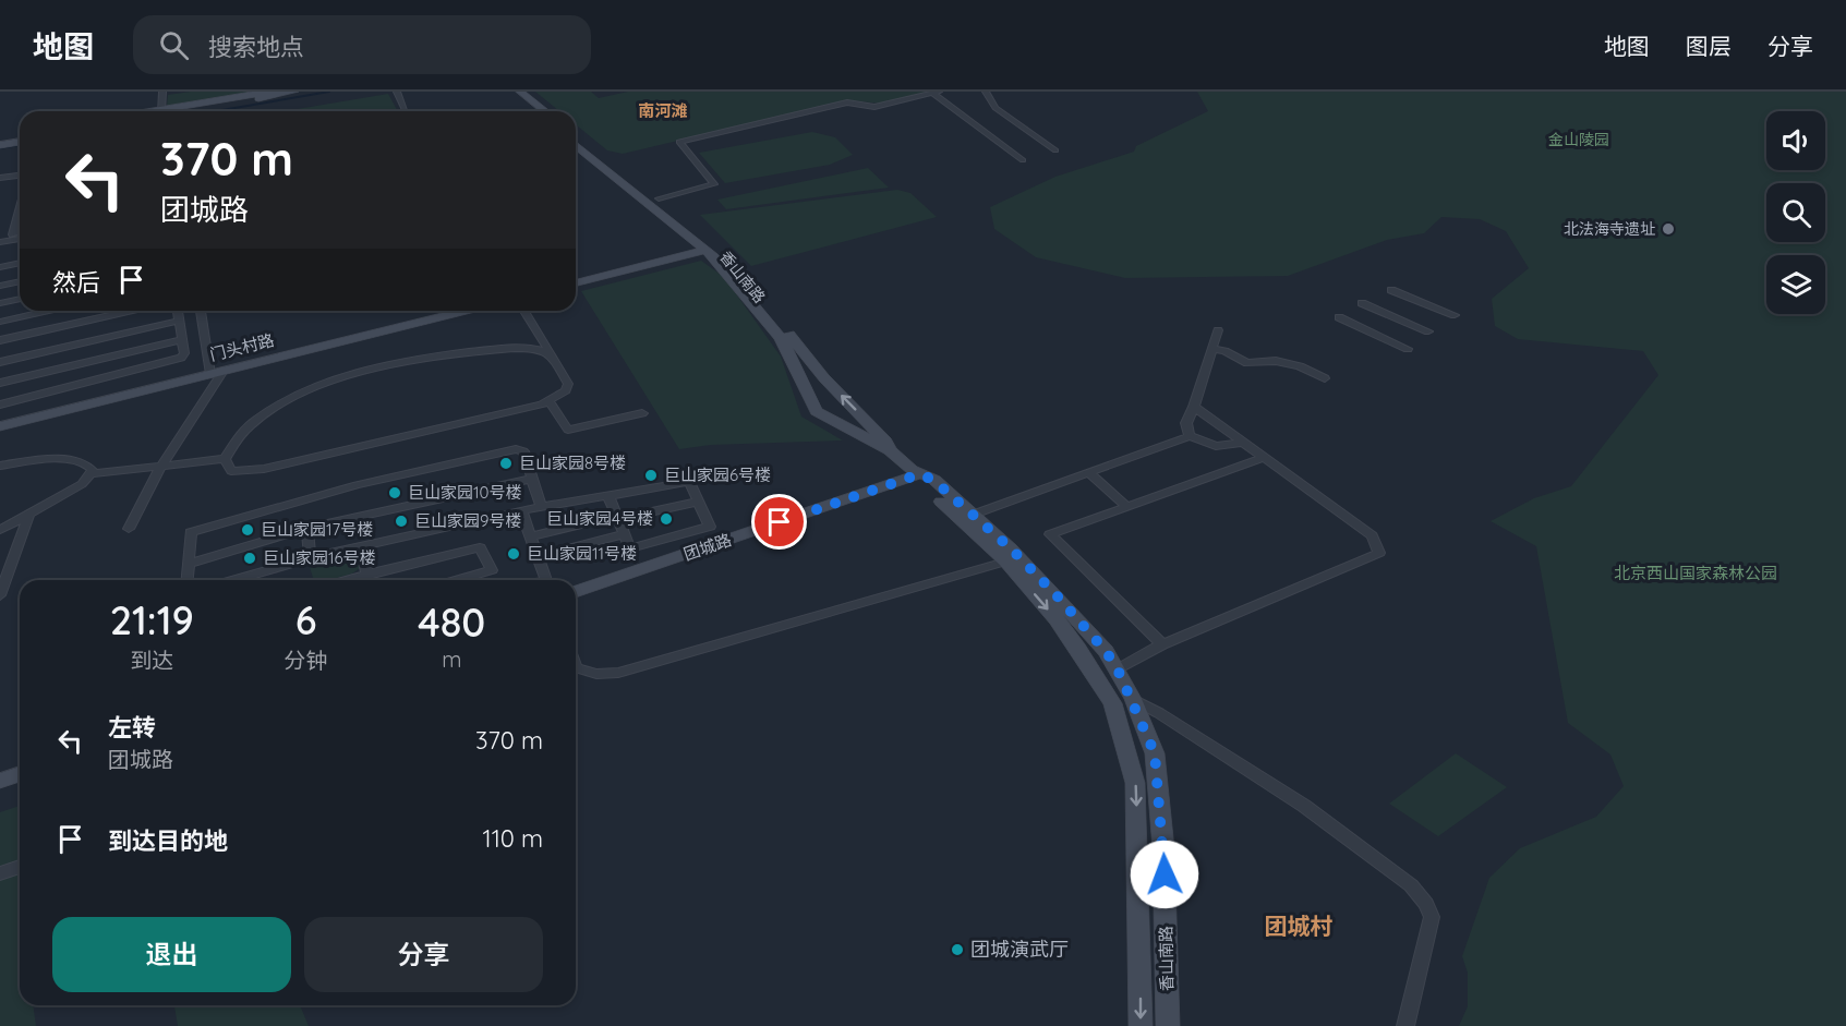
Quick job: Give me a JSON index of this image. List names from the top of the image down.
{
  "streets": {
    "street": ["香山南路", "门头村路", "团城路"]
  },
  "crossings": [
    ["香山南路", "团城路"]
  ],
  "districts": ["南河滩", "团城村"],
  "parks": ["金山陵园", "北京西山国家森林公园"],
  "places": [
    "北法海寺遗址",
    "巨山家园8号楼",
    "巨山家园6号楼",
    "巨山家园10号楼",
    "巨山家园4号楼",
    "巨山家园9号楼",
    "巨山家园17号楼",
    "巨山家园11号楼",
    "巨山家园16号楼",
    "团城演武厅"
  ],
  "page": {
    "header": "地图",
    "search": "搜索地点",
    "nav": ["地图", "图层", "分享"],
    "turn": ["370 m", "团城路"],
    "then": "然后",
    "eta": [
      "21:19",
      "到达",
      "6",
      "分钟",
      "480",
      "m"
    ],
    "list": [
      {
        "name": "左转",
        "note": "团城路",
        "value": "370 m"
      },
      {
        "name": "到达目的地",
        "value": "110 m"
      }
    ],
    "buttons": ["退出", "分享"]
  }
}
